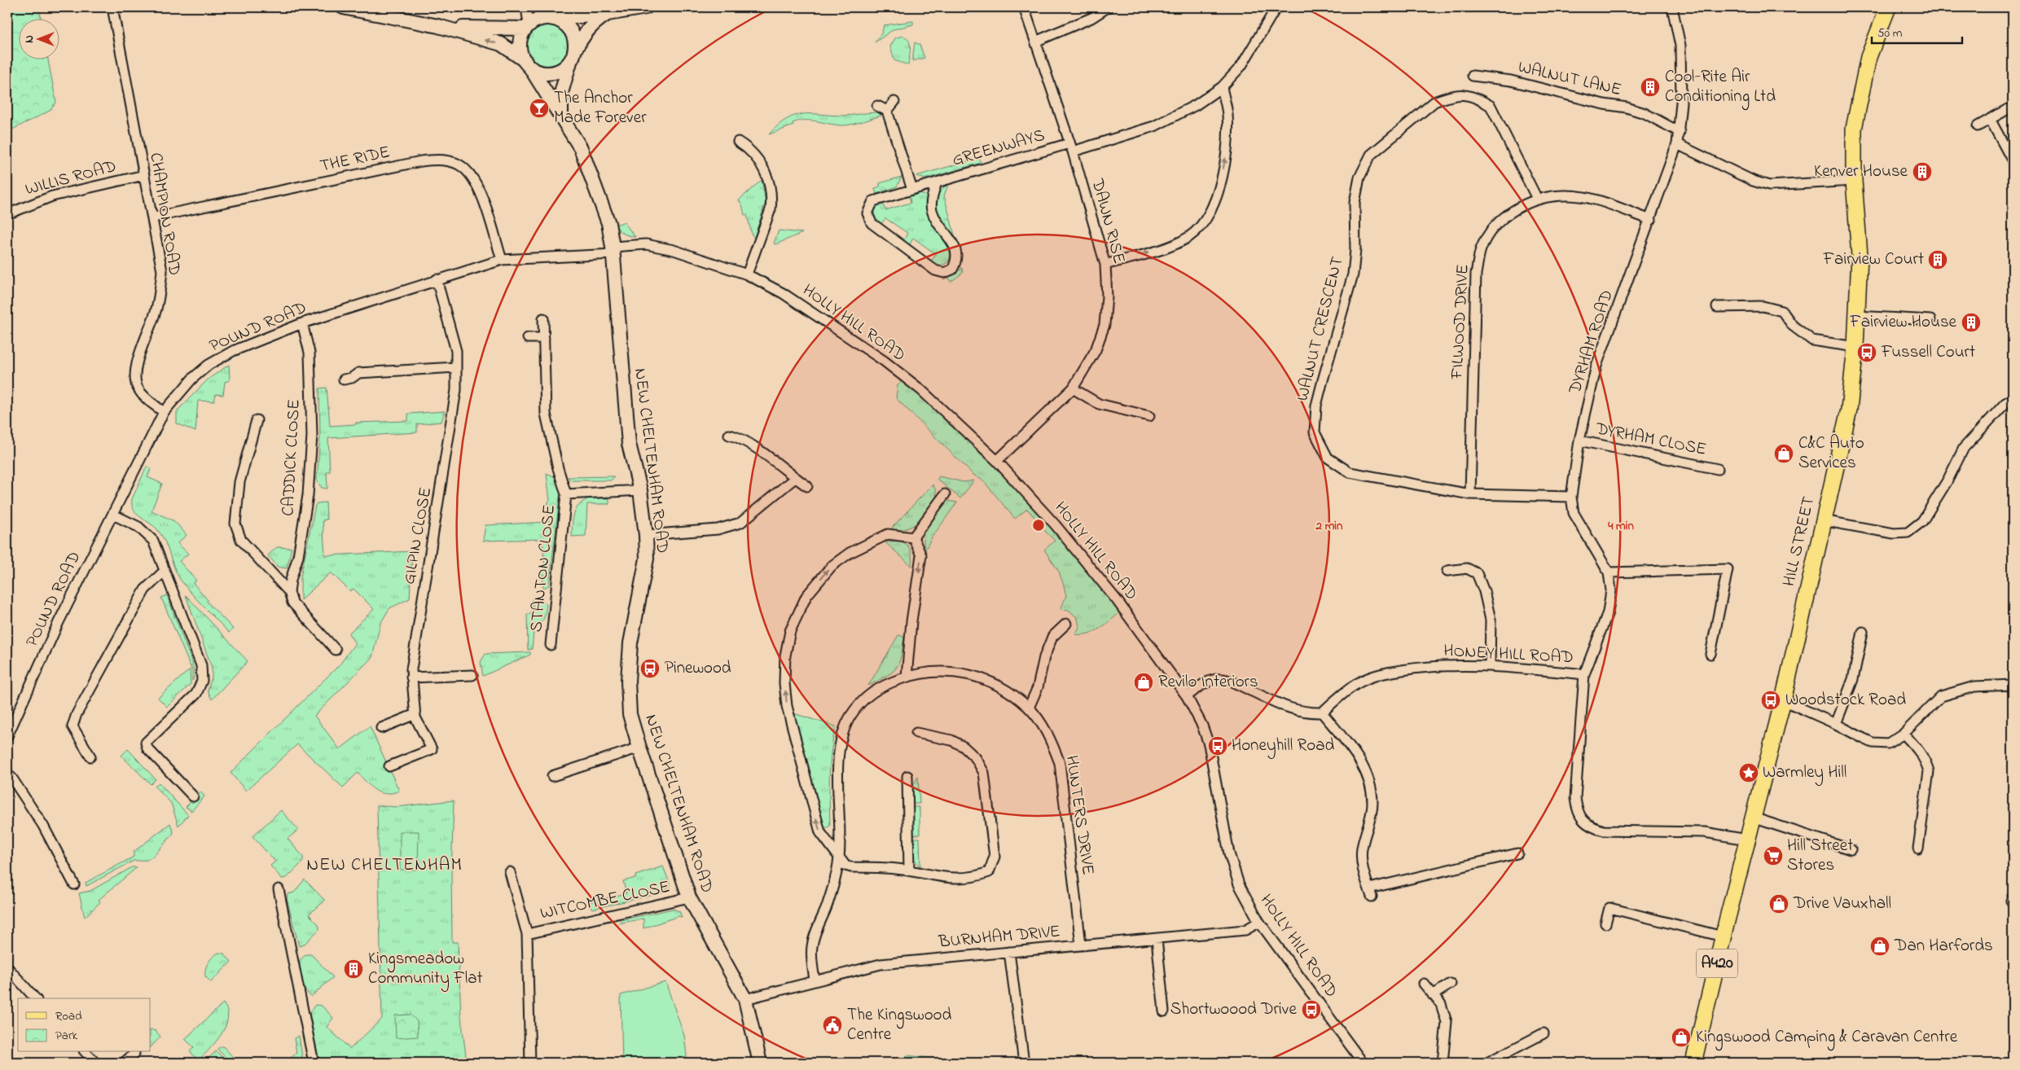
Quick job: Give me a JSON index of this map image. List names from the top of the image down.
{
  "streets": {
    "main road": ["HILL STREET", "A420"],
    "street": [
      "WALNUT LANE",
      "GREENWAYS",
      "THE RIDE",
      "WILLIS ROAD",
      "CHAMPION ROAD",
      "DAWN RISE",
      "FILWOOD DRIVE",
      "HOLLY HILL ROAD",
      "POUND ROAD",
      "WALNUT CRESCENT",
      "DYRHAM ROAD",
      "DYRHAM CLOSE",
      "CADDICK CLOSE",
      "NEW CHELTENHAM ROAD",
      "GILPIN CLOSE",
      "STANTON CLOSE",
      "HONEY HILL ROAD",
      "HUNTERS DRIVE",
      "WITCOMBE CLOSE",
      "BURNHAM DRIVE"
    ]
  },
  "crossings": [
    ["WALNUT LANE", "DYRHAM ROAD"],
    ["GREENWAYS", "DAWN RISE"],
    ["THE RIDE", "CHAMPION ROAD"],
    ["THE RIDE", "POUND ROAD"],
    ["WILLIS ROAD", "CHAMPION ROAD"],
    ["CHAMPION ROAD", "POUND ROAD"],
    ["DAWN RISE", "HOLLY HILL ROAD"],
    ["FILWOOD DRIVE", "WALNUT CRESCENT"],
    ["FILWOOD DRIVE", "DYRHAM ROAD"],
    ["HOLLY HILL ROAD", "POUND ROAD"],
    ["HOLLY HILL ROAD", "NEW CHELTENHAM ROAD"],
    ["HOLLY HILL ROAD", "BURNHAM DRIVE"],
    ["POUND ROAD", "CADDICK CLOSE"],
    ["POUND ROAD", "NEW CHELTENHAM ROAD"],
    ["POUND ROAD", "GILPIN CLOSE"],
    ["WALNUT CRESCENT", "DYRHAM ROAD"],
    ["DYRHAM ROAD", "DYRHAM CLOSE"],
    ["DYRHAM ROAD", "HONEY HILL ROAD"],
    ["NEW CHELTENHAM ROAD", "STANTON CLOSE"],
    ["NEW CHELTENHAM ROAD", "WITCOMBE CLOSE"],
    ["NEW CHELTENHAM ROAD", "BURNHAM DRIVE"],
    ["HILL STREET", "HONEY HILL ROAD"],
    ["HILL STREET", "A420"],
    ["HUNTERS DRIVE", "BURNHAM DRIVE"]
  ],
  "districts": ["NEW CHELTENHAM"],
  "places": {
    "building": [
      "Cool-Rite Air Conditioning Ltd",
      "Kenver House",
      "Fairview Court",
      "Fairview House",
      "Kingsmeadow Community Flat"
    ],
    "bar": ["The Anchor Made Forever"],
    "bus stop": [
      "Fussell Court",
      "Pinewood",
      "Woodstock Road",
      "Honeyhill Road",
      "Shortwoood Drive"
    ],
    "shop": [
      "C&C Auto Services",
      "Revilo Interiors",
      "Drive Vauxhall",
      "Dan Harfords",
      "Kingswood Camping & Caravan Centre"
    ],
    "place": ["Warmley Hill"],
    "supermarket": ["Hill Street Stores"],
    "public building": ["The Kingswood Centre"]
  },
  "legend": ["Road", "Park"],
  "scale_bar": "50 m",
  "north": "left",
  "rings": ["2 min", "4 min"]
}
